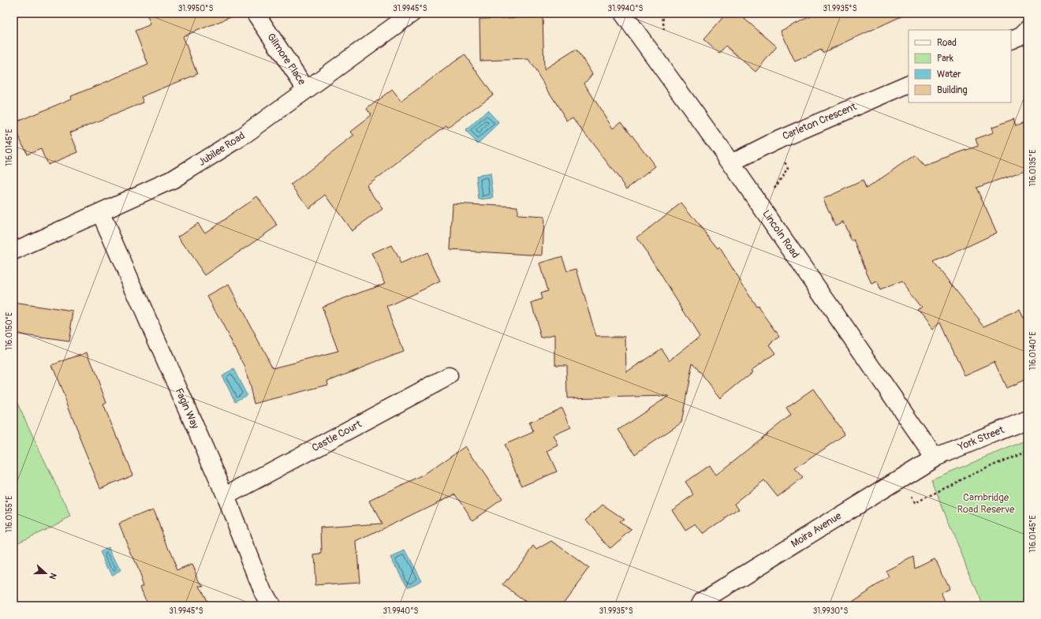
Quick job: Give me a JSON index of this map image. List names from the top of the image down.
{
  "streets": {
    "street": [
      "Gilmore Place",
      "Carleton Crescent",
      "Jubilee Road",
      "Lincoln Road",
      "Fagin Way",
      "Castle Court",
      "York Street",
      "Moira Avenue"
    ]
  },
  "crossings": [
    ["Gilmore Place", "Jubilee Road"],
    ["Carleton Crescent", "Lincoln Road"],
    ["Jubilee Road", "Fagin Way"],
    ["Lincoln Road", "York Street"],
    ["Lincoln Road", "Moira Avenue"],
    ["Fagin Way", "Castle Court"],
    ["York Street", "Moira Avenue"]
  ],
  "parks": ["Cambridge Road Reserve"],
  "legend": [
    "Road",
    "Park",
    "Water",
    "Building"
  ],
  "north": "right",
  "coordinates": [
    "31.9950°S",
    "31.9945°S",
    "31.9940°S",
    "31.9935°S",
    "116.0145°E",
    "116.0135°E",
    "116.0150°E",
    "116.0140°E",
    "116.0155°E",
    "31.9930°S"
  ]
}
